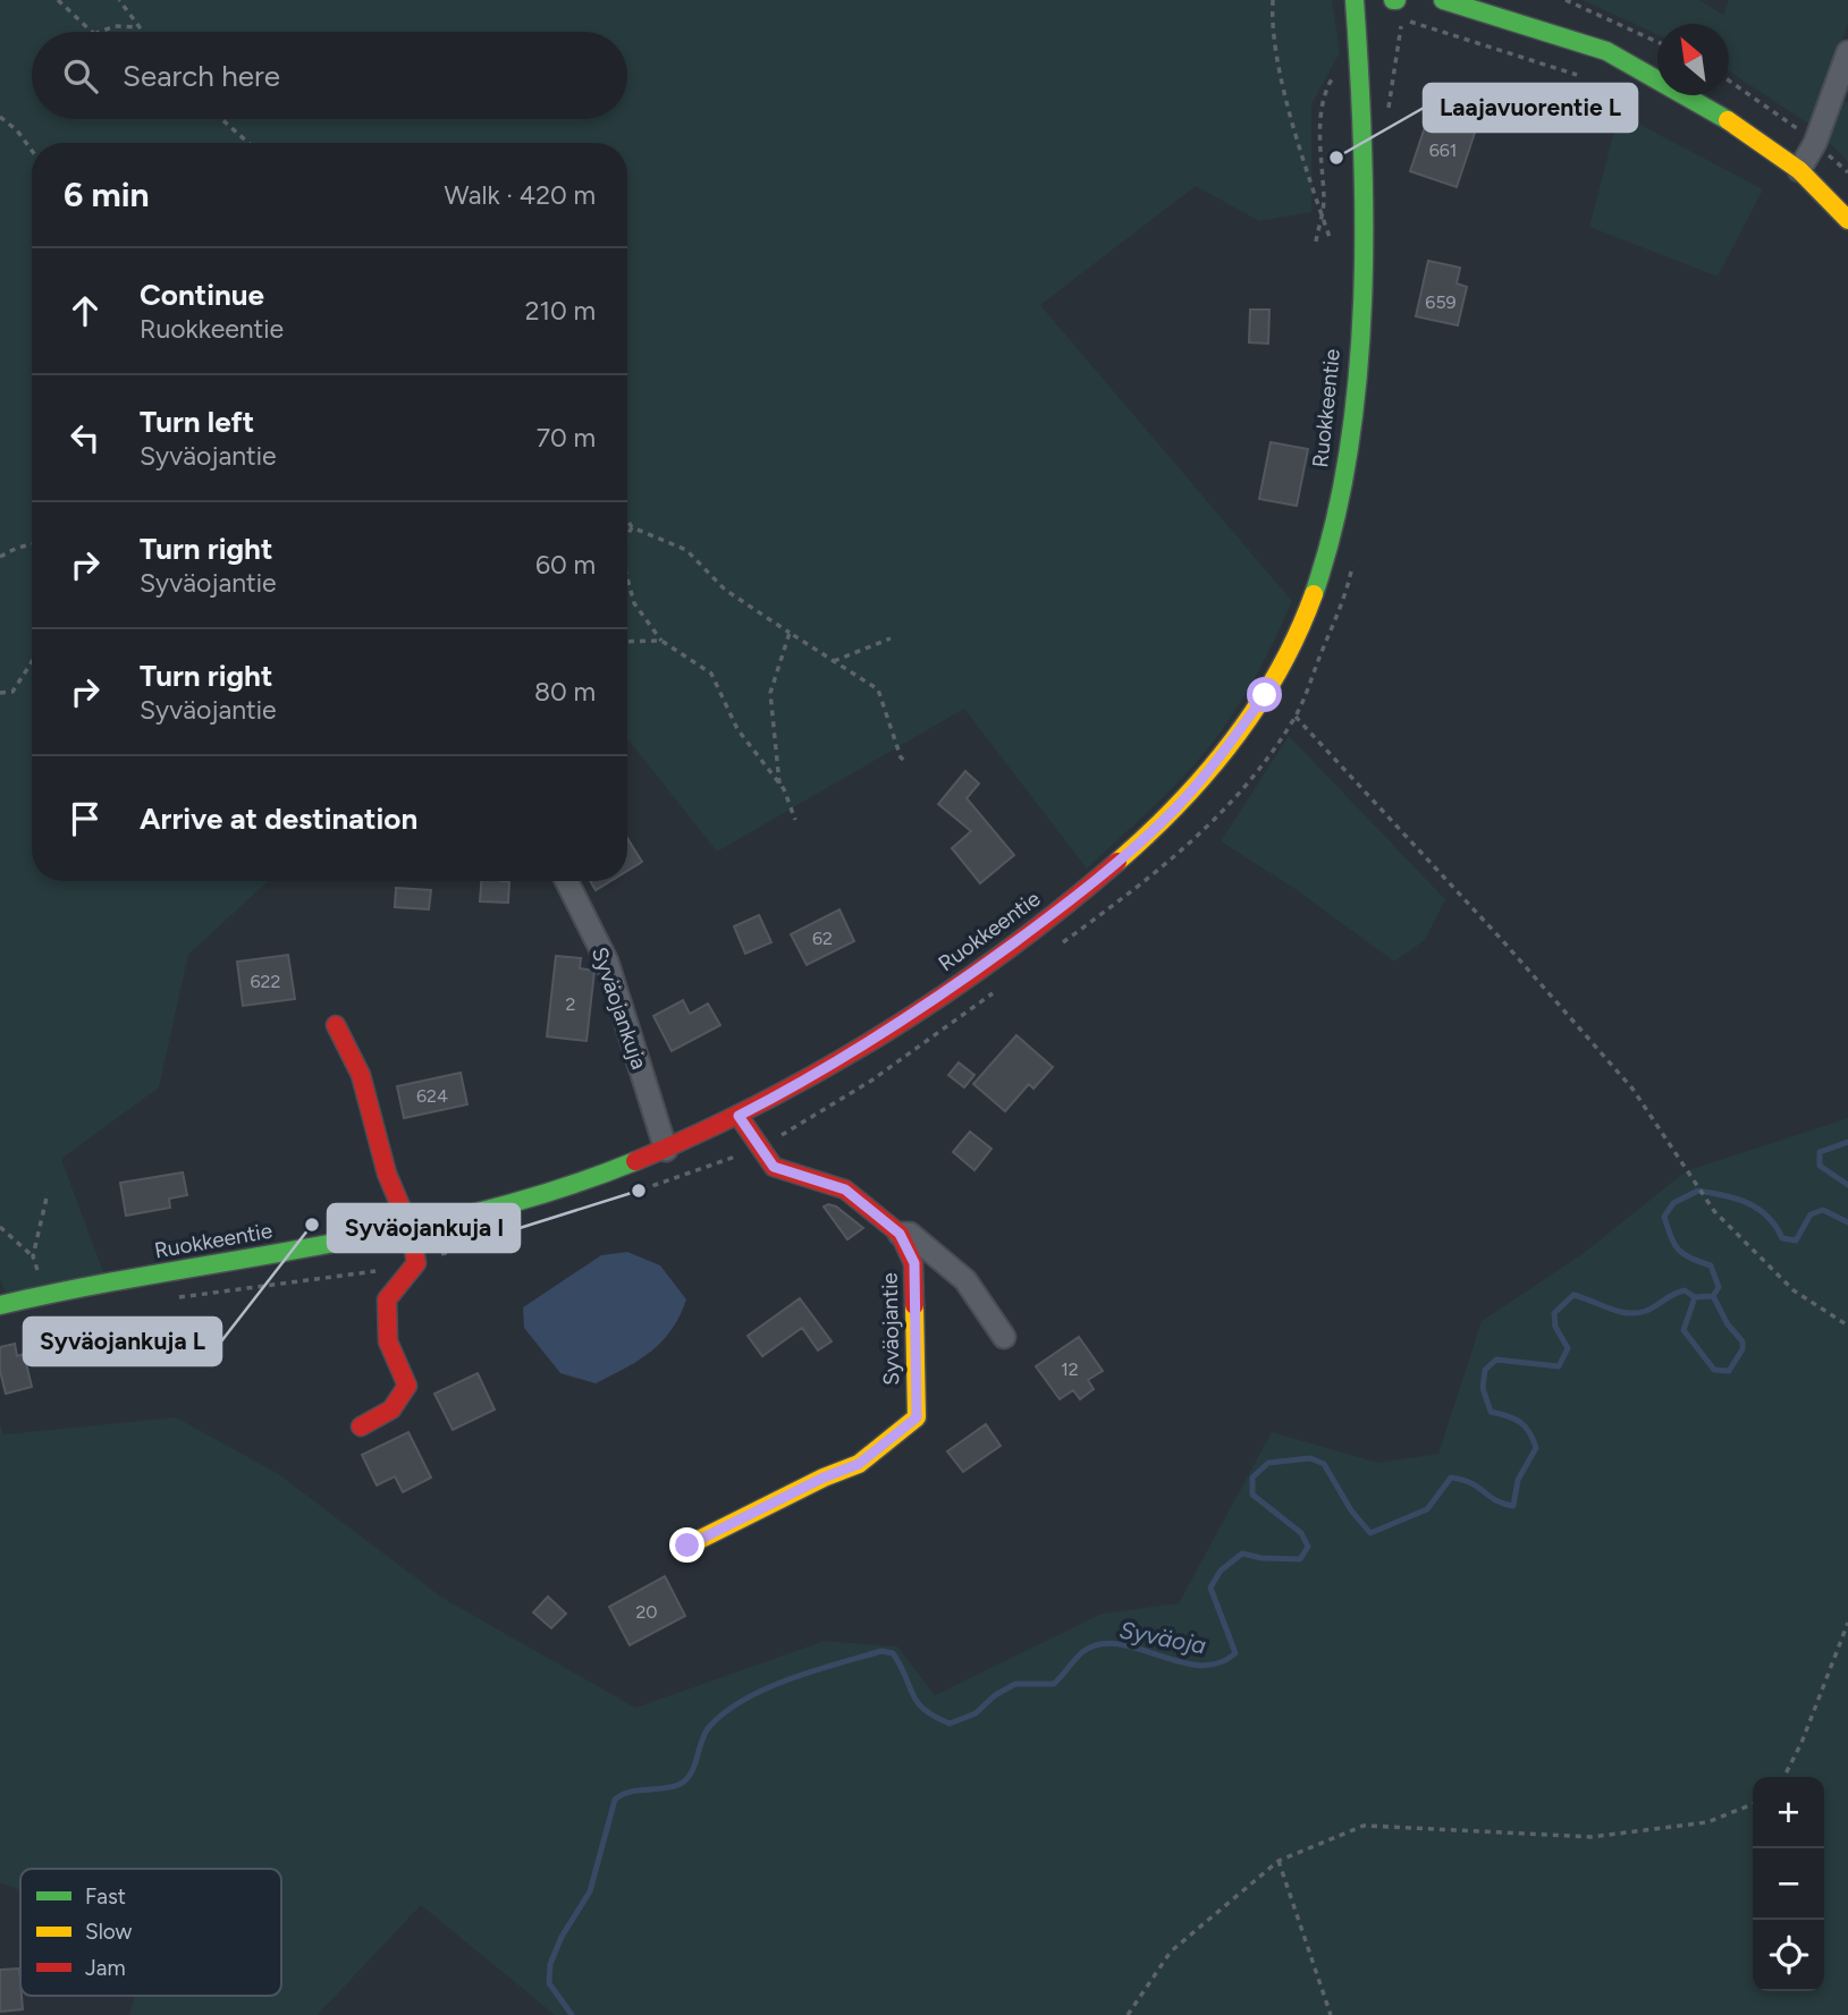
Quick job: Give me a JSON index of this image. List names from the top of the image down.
{
  "streets": {
    "street": ["Ruokkeentie", "Syväojankuja", "Syväojantie"]
  },
  "crossings": [
    ["Ruokkeentie", "Syväojankuja"],
    ["Ruokkeentie", "Syväojantie"]
  ],
  "water": ["Syväoja"],
  "places": ["Laajavuorentie L", "Syväojankuja I", "Syväojankuja L"],
  "house_numbers": [
    "661",
    "659",
    "62",
    "622",
    "2",
    "624",
    "12",
    "20"
  ],
  "legend": ["Fast", "Slow", "Jam"],
  "north": "top left",
  "page": {
    "search": "Search here",
    "heading": ["6 min", "Walk · 420 m"],
    "list": [
      ["Continue", "Ruokkeentie", "210 m"],
      ["Turn left", "Syväojantie", "70 m"],
      ["Turn right", "Syväojantie", "60 m"],
      ["Turn right", "Syväojantie", "80 m"],
      "Arrive at destination"
    ],
    "map_buttons": ["+", "−"]
  }
}
